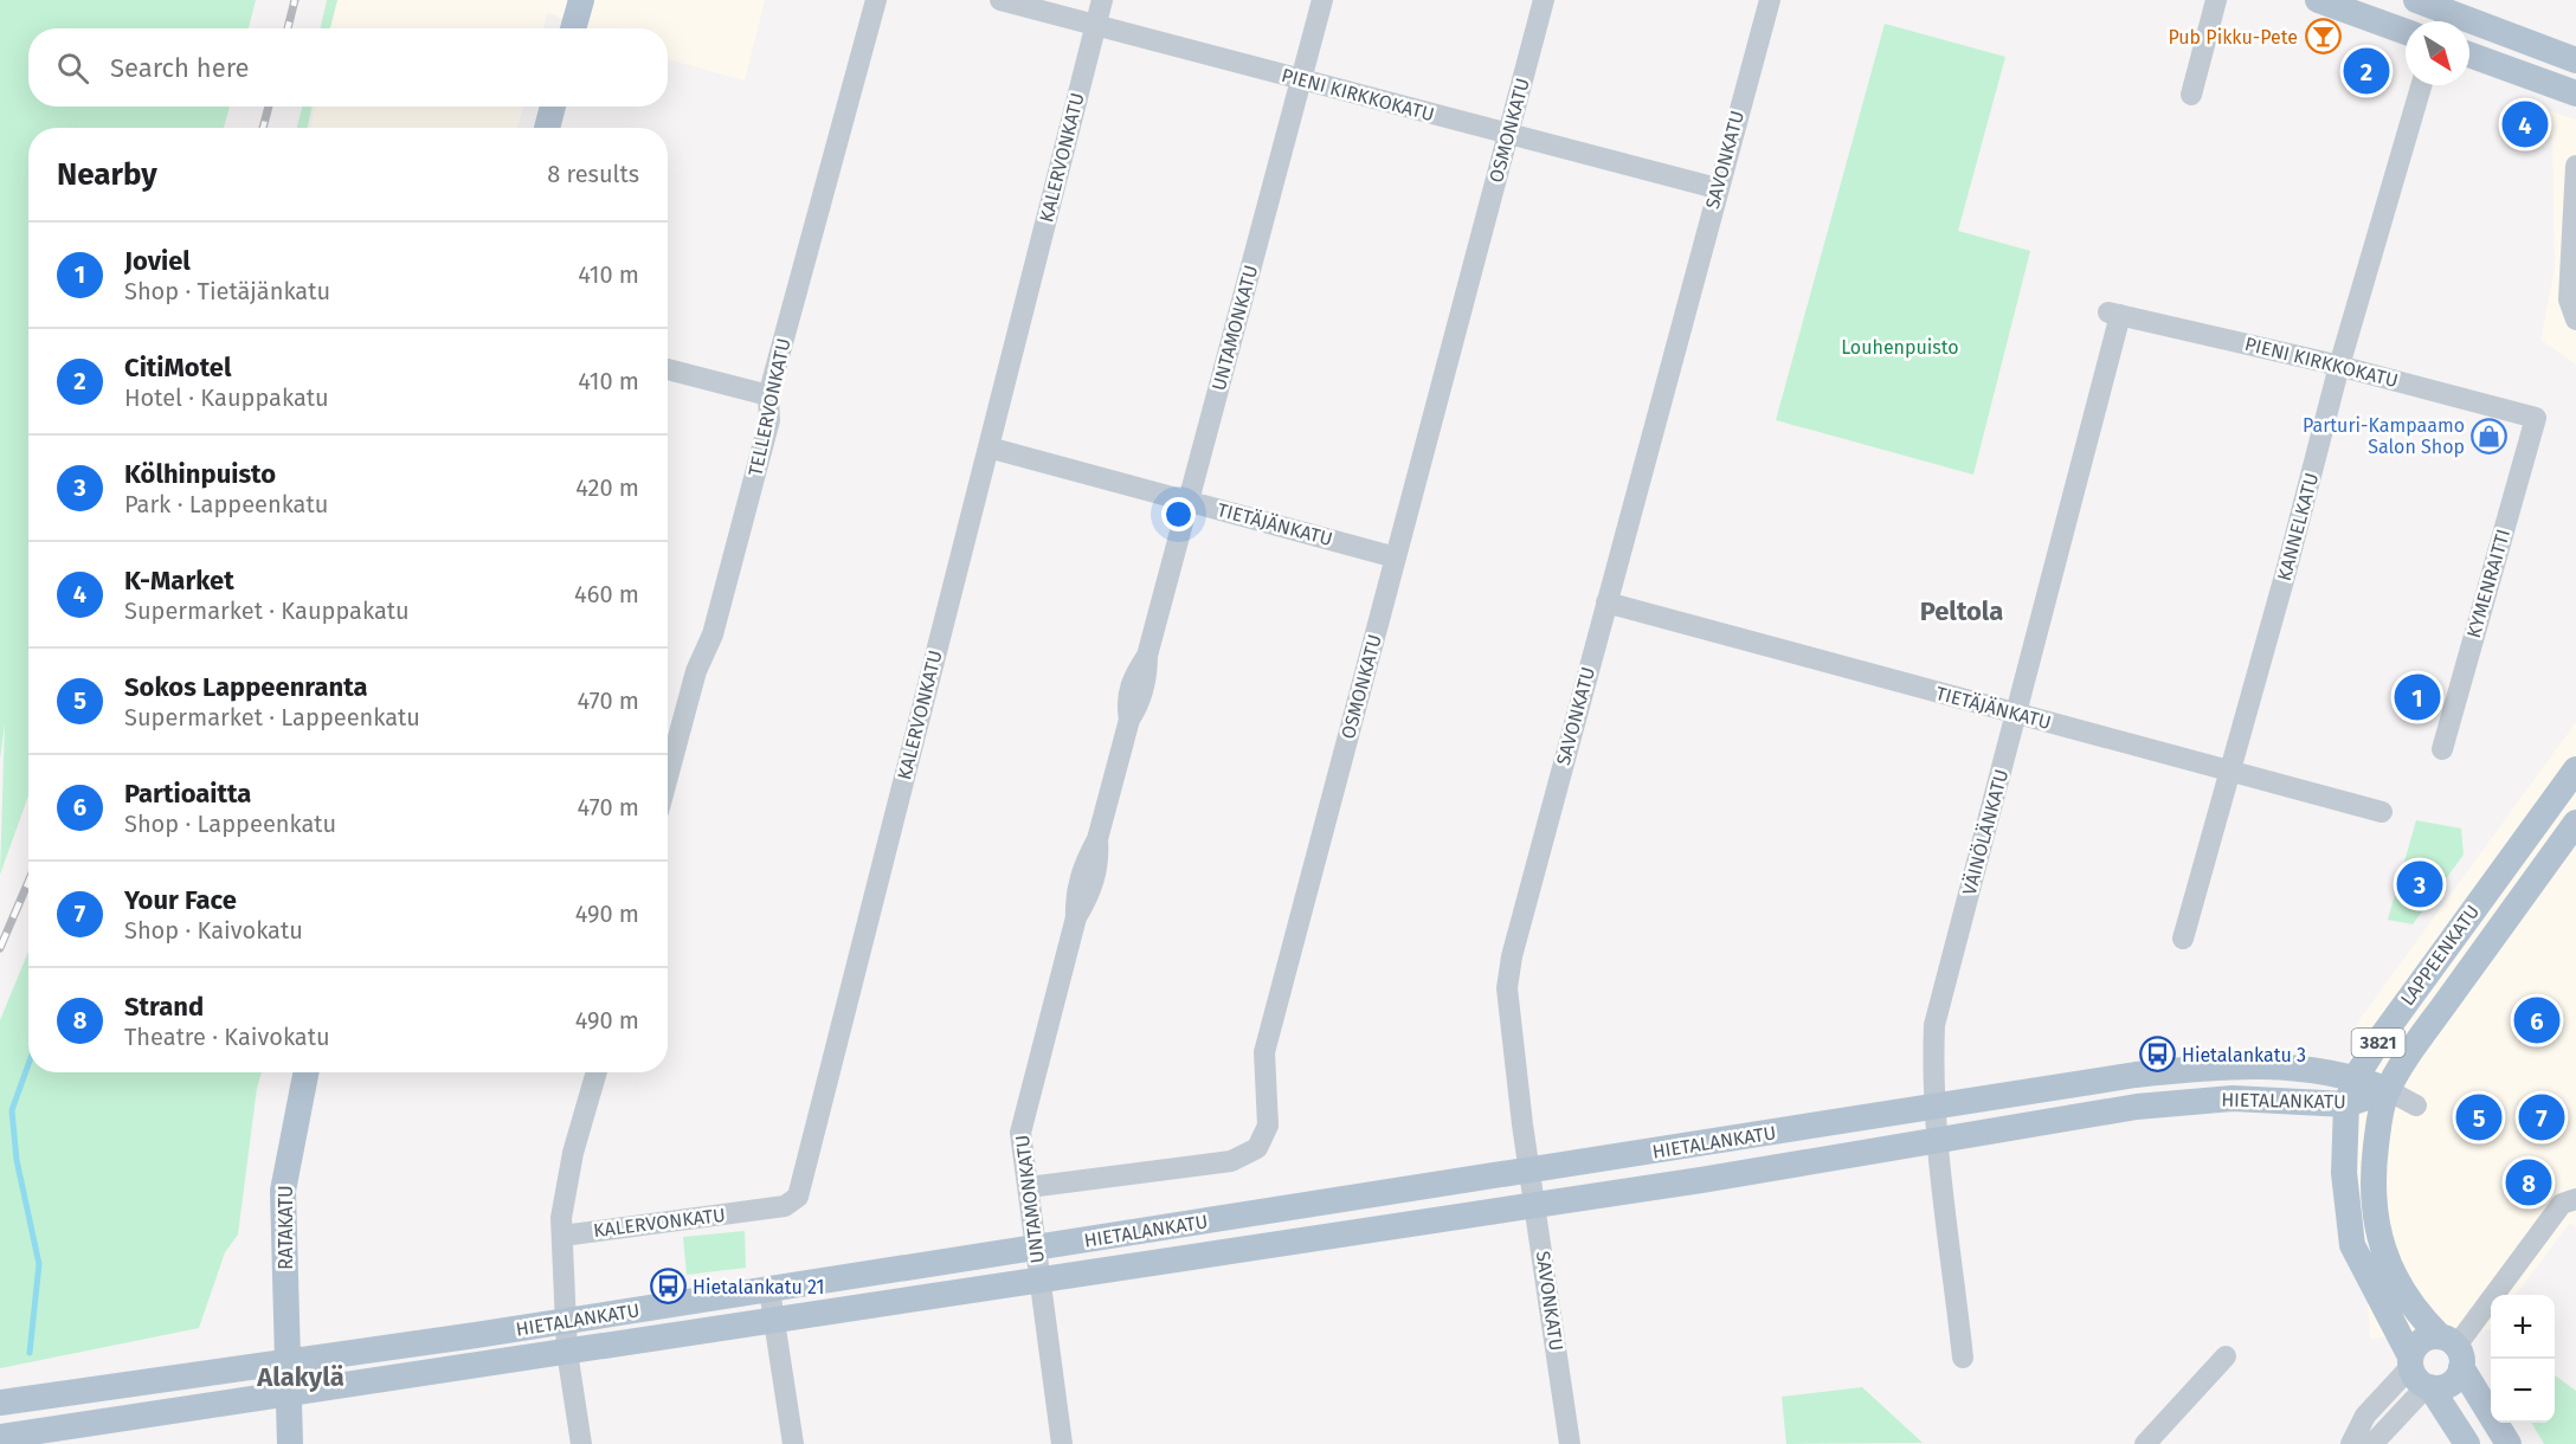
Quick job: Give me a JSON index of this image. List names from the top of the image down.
{
  "streets": {
    "main road": [
      "LAPPEENKATU",
      "3821",
      "HIETALANKATU",
      "RATAKATU"
    ],
    "street": [
      "PIENI KIRKKOKATU",
      "OSMONKATU",
      "KALERVONKATU",
      "SAVONKATU",
      "UNTAMONKATU",
      "TELLERVONKATU",
      "TIETÄJÄNKATU",
      "KANNELKATU",
      "KYMENRAITTI",
      "VÄINÖLÄNKATU"
    ]
  },
  "crossings": [
    ["PIENI KIRKKOKATU", "OSMONKATU"],
    ["PIENI KIRKKOKATU", "KALERVONKATU"],
    ["PIENI KIRKKOKATU", "SAVONKATU"],
    ["PIENI KIRKKOKATU", "UNTAMONKATU"],
    ["PIENI KIRKKOKATU", "KANNELKATU"],
    ["PIENI KIRKKOKATU", "KYMENRAITTI"],
    ["PIENI KIRKKOKATU", "VÄINÖLÄNKATU"],
    ["OSMONKATU", "UNTAMONKATU"],
    ["OSMONKATU", "TIETÄJÄNKATU"],
    ["KALERVONKATU", "TIETÄJÄNKATU"],
    ["SAVONKATU", "TIETÄJÄNKATU"],
    ["SAVONKATU", "HIETALANKATU"],
    ["UNTAMONKATU", "TIETÄJÄNKATU"],
    ["UNTAMONKATU", "HIETALANKATU"],
    ["TIETÄJÄNKATU", "KANNELKATU"],
    ["TIETÄJÄNKATU", "VÄINÖLÄNKATU"],
    ["VÄINÖLÄNKATU", "HIETALANKATU"],
    ["LAPPEENKATU", "HIETALANKATU"],
    ["HIETALANKATU", "RATAKATU"]
  ],
  "districts": ["Peltola", "Alakylä"],
  "parks": ["Louhenpuisto"],
  "places": {
    "bar": ["Pub Pikku-Pete"],
    "shop": ["Parturi-Kampaamo Salon Shop"],
    "bus stop": ["Hietalankatu 3", "Hietalankatu 21"]
  },
  "north": "bottom right",
  "page": {
    "search": "Search here",
    "pins": [
      "2",
      "4",
      "1",
      "3",
      "6",
      "5",
      "7",
      "8"
    ],
    "heading": ["Nearby", "8 results"],
    "list": [
      {
        "mark": "1",
        "name": "Joviel",
        "note": "Shop · Tietäjänkatu",
        "value": "410 m"
      },
      {
        "mark": "2",
        "name": "CitiMotel",
        "note": "Hotel · Kauppakatu",
        "value": "410 m"
      },
      {
        "mark": "3",
        "name": "Kölhinpuisto",
        "note": "Park · Lappeenkatu",
        "value": "420 m"
      },
      {
        "mark": "4",
        "name": "K-Market",
        "note": "Supermarket · Kauppakatu",
        "value": "460 m"
      },
      {
        "mark": "5",
        "name": "Sokos Lappeenranta",
        "note": "Supermarket · Lappeenkatu",
        "value": "470 m"
      },
      {
        "mark": "6",
        "name": "Partioaitta",
        "note": "Shop · Lappeenkatu",
        "value": "470 m"
      },
      {
        "mark": "7",
        "name": "Your Face",
        "note": "Shop · Kaivokatu",
        "value": "490 m"
      },
      {
        "mark": "8",
        "name": "Strand",
        "note": "Theatre · Kaivokatu",
        "value": "490 m"
      }
    ],
    "map_buttons": ["+", "−"]
  }
}
